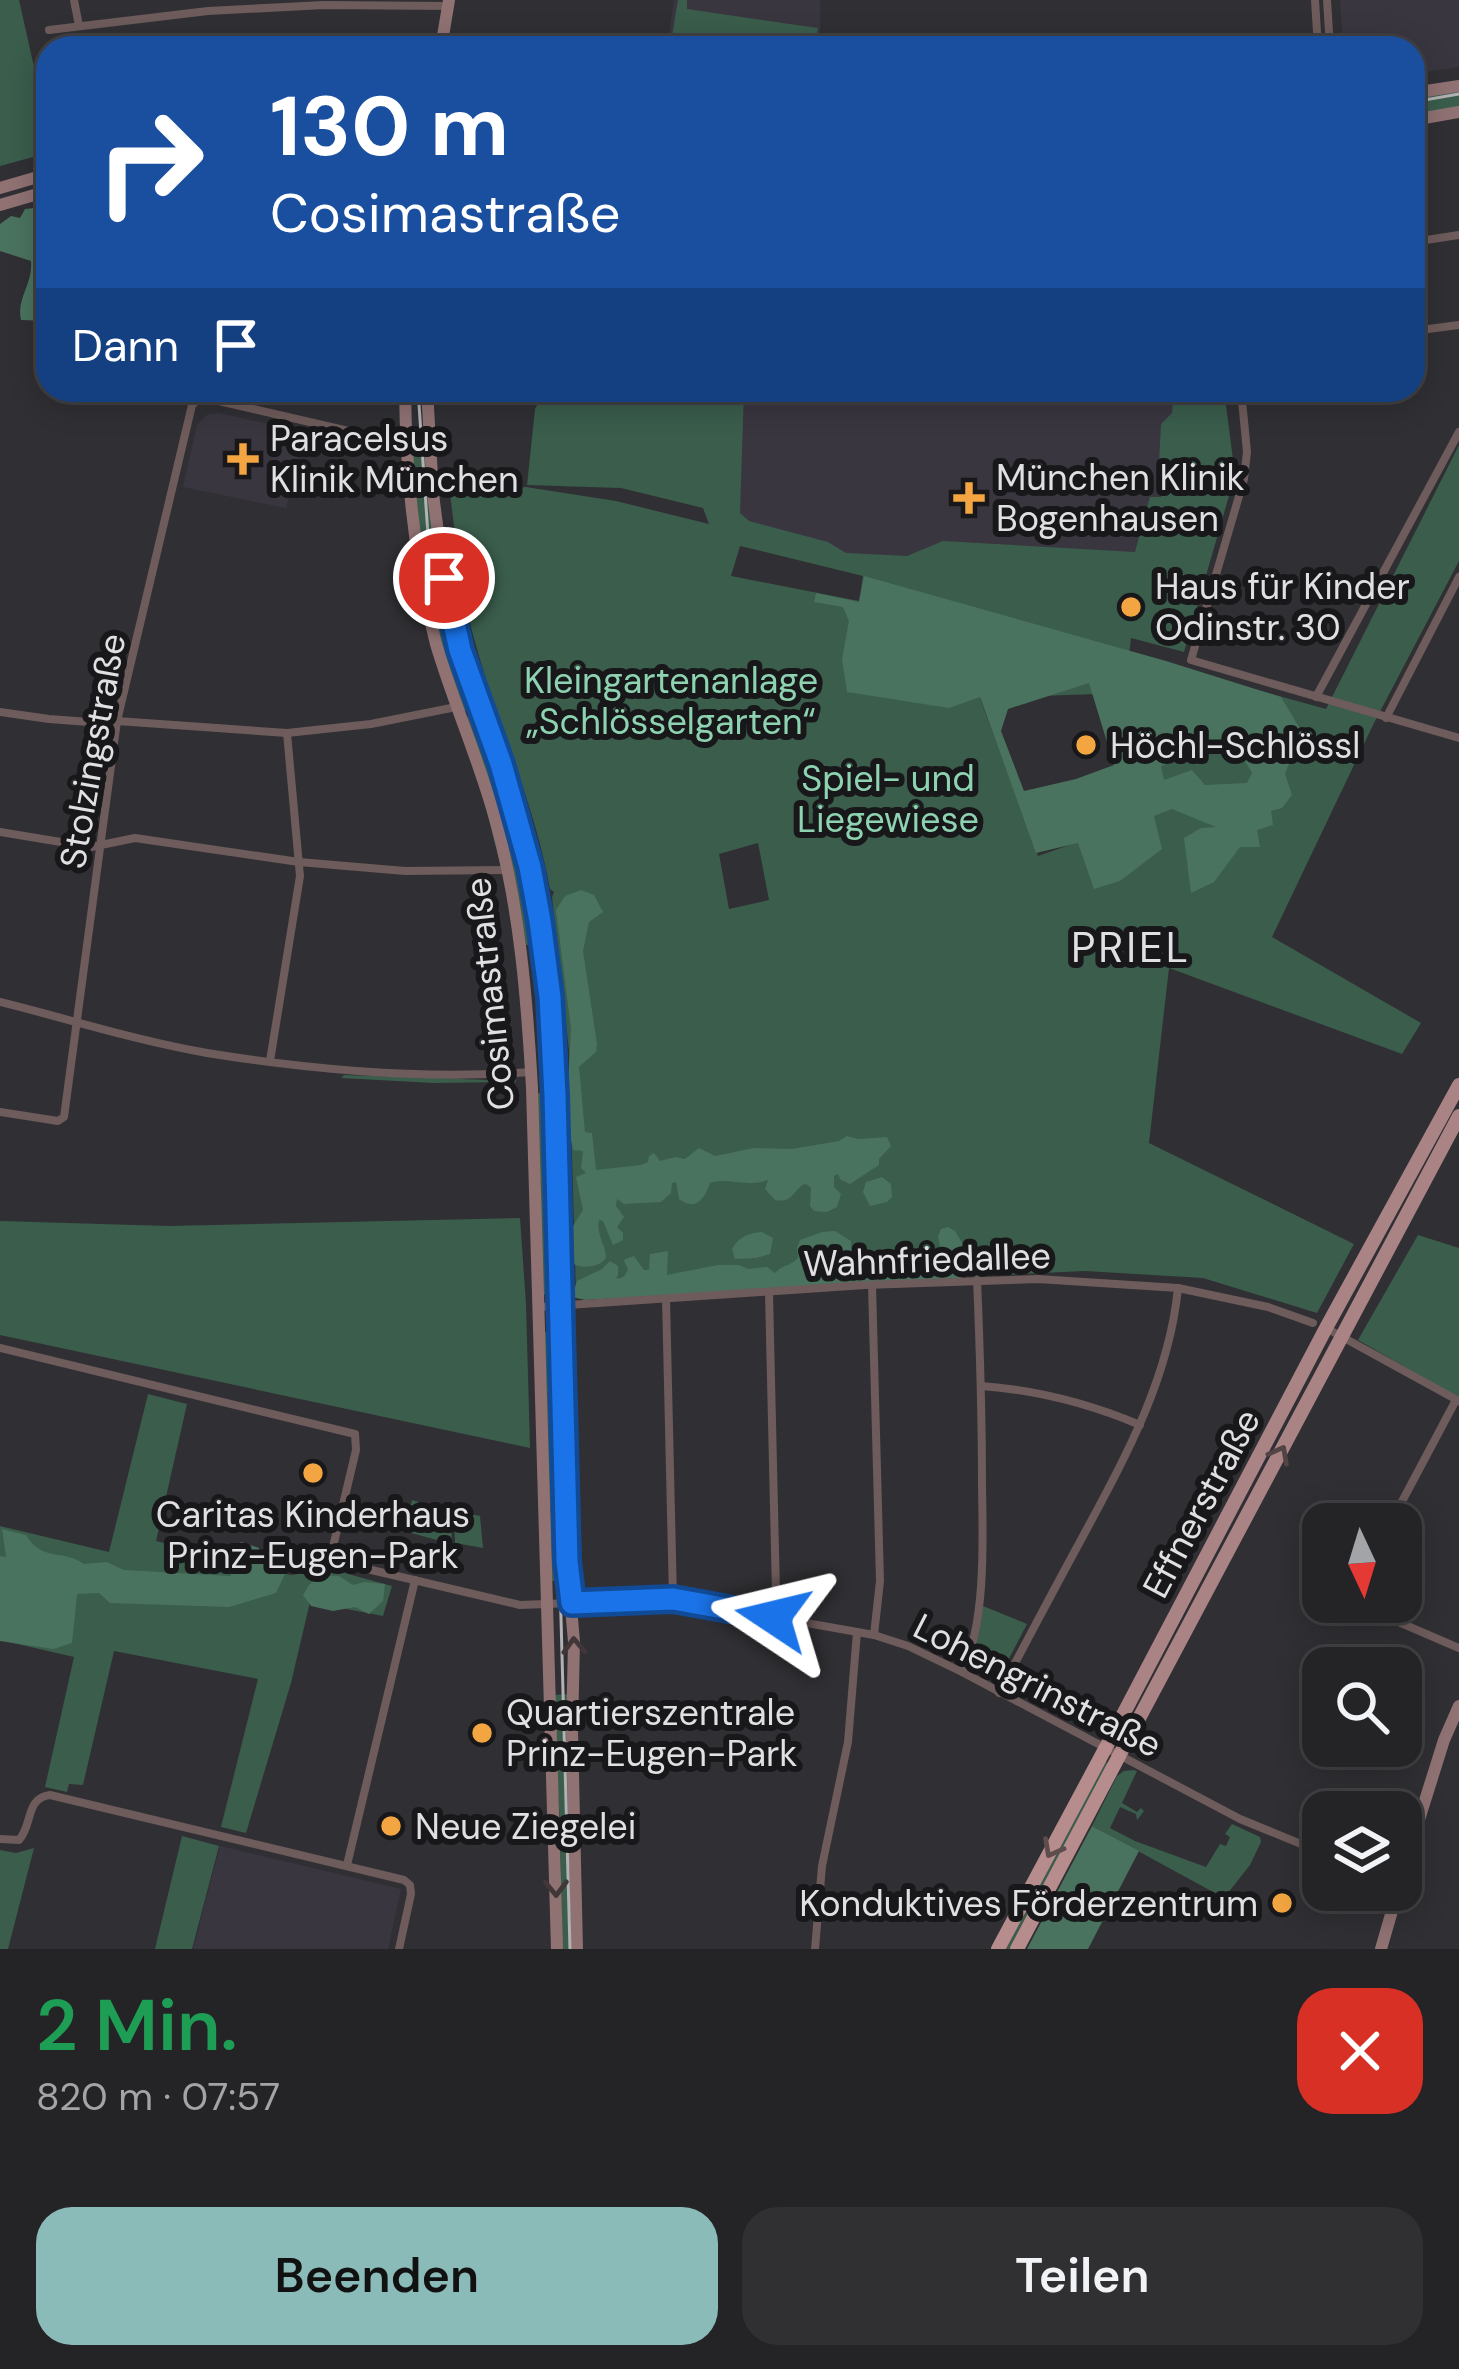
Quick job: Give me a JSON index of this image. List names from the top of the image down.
{
  "streets": {
    "highway": ["Effnerstraße"],
    "main road": ["Cosimastraße"],
    "street": ["Stolzingstraße", "Wahnfriedallee", "Lohengrinstraße"]
  },
  "crossings": [
    ["Stolzingstraße", "Cosimastraße"],
    ["Cosimastraße", "Wahnfriedallee"],
    ["Cosimastraße", "Lohengrinstraße"],
    ["Wahnfriedallee", "Effnerstraße"],
    ["Effnerstraße", "Lohengrinstraße"]
  ],
  "districts": ["PRIEL"],
  "parks": ["Kleingartenanlage „Schlösselgarten“", "Spiel- und Liegewiese"],
  "places": {
    "health": ["Paracelsus Klinik München", "München Klinik Bogenhausen"],
    "other": [
      "Haus für Kinder Odinstr. 30",
      "Höchl-Schlössl",
      "Caritas Kinderhaus Prinz-Eugen-Park",
      "Quartierszentrale Prinz-Eugen-Park",
      "Neue Ziegelei",
      "Konduktives Förderzentrum"
    ]
  },
  "north": "bottom",
  "page": {
    "turn": ["130 m", "Cosimastraße"],
    "then": "Dann",
    "heading": ["2 Min.", "820 m · 07:57"],
    "buttons": ["Beenden", "Teilen"]
  }
}
